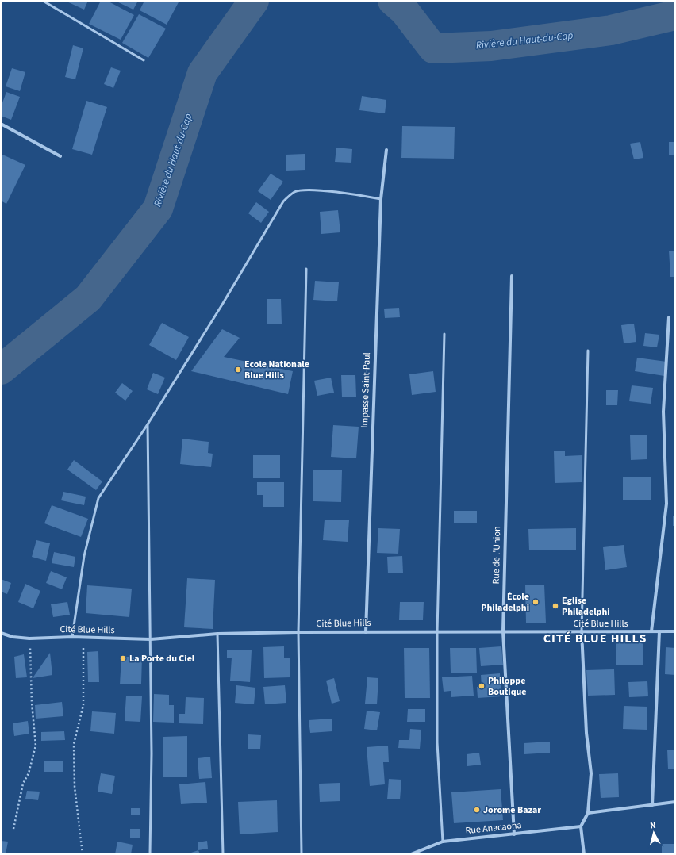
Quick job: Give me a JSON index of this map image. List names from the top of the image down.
{
  "streets": {
    "street": [
      "Impasse Saint-Paul",
      "Rue de l'Union",
      "Cité Blue Hills",
      "Rue Anacaona"
    ]
  },
  "crossings": [
    ["Impasse Saint-Paul", "Cité Blue Hills"],
    ["Rue de l'Union", "Cité Blue Hills"],
    ["Rue de l'Union", "Rue Anacaona"]
  ],
  "districts": ["CITÉ BLUE HILLS"],
  "water": ["Rivière du Haut-du-Cap"],
  "places": [
    "Ecole Nationale Blue Hills",
    "École Philadelphi",
    "Eglise Philadelphi",
    "La Porte du Ciel",
    "Philoppe Boutique",
    "Jorome Bazar"
  ],
  "north": "top"
}
